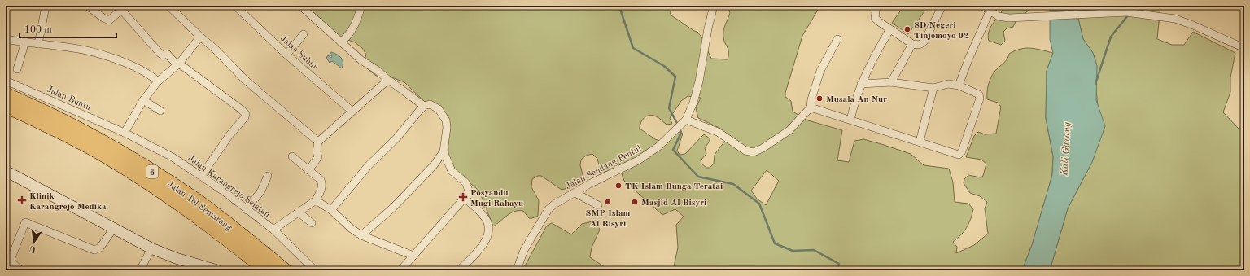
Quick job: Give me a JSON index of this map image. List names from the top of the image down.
{
  "streets": {
    "highway": ["6", "Jalan Tol Semarang"],
    "street": [
      "Jalan Subur",
      "Jalan Buntu",
      "Jalan Sendang Pentul",
      "Jalan Karangrejo Selatan"
    ]
  },
  "crossings": [
    ["Jalan Buntu", "Jalan Karangrejo Selatan"]
  ],
  "water": ["Kali Garang"],
  "places": {
    "other": [
      "SD Negeri Tinjomoyo 02",
      "Musala An Nur",
      "TK Islam Bunga Teratai",
      "SMP Islam Al Bisyri",
      "Masjid Al Bisyri"
    ],
    "health": ["Posyandu Mugi Rahayu", "Klinik Karangrejo Medika"]
  },
  "scale_bar": "100 m",
  "north": "bottom"
}
